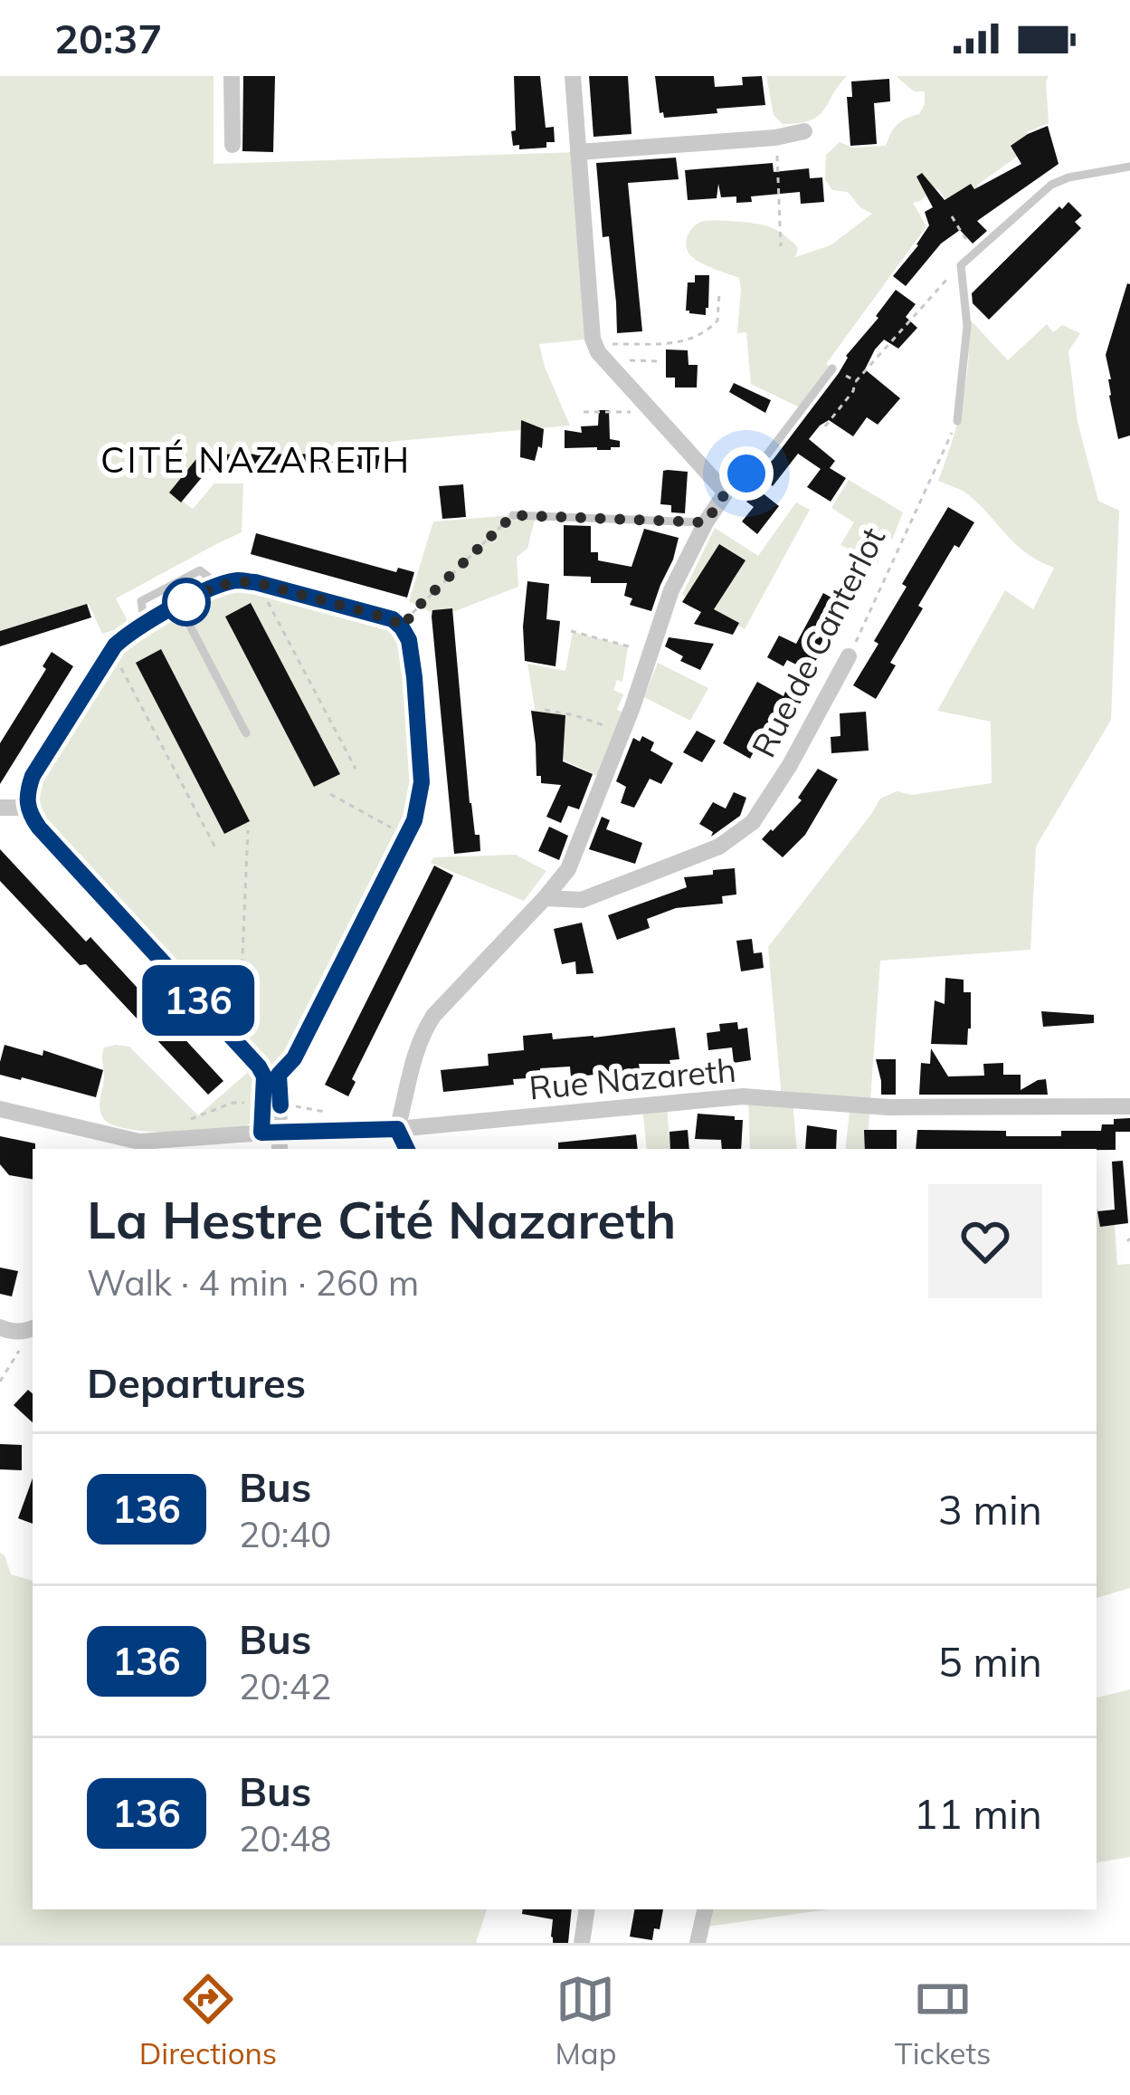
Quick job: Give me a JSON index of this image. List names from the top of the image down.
{
  "streets": {
    "street": ["Rue de Canterlot", "Rue Nazareth"]
  },
  "districts": ["CITÉ NAZARETH"],
  "lines": ["bus line 136"],
  "page": {
    "status": "20:37",
    "on_map": "136",
    "heading": [
      ["La Hestre Cité Nazareth", "Walk · 4 min · 260 m"],
      "Departures"
    ],
    "list": [
      {
        "mark": "136",
        "name": "Bus",
        "note": "20:40",
        "value": "3 min"
      },
      {
        "mark": "136",
        "name": "Bus",
        "note": "20:42",
        "value": "5 min"
      },
      {
        "mark": "136",
        "name": "Bus",
        "note": "20:48",
        "value": "11 min"
      }
    ],
    "tabs": ["Directions", "Map", "Tickets"]
  }
}
